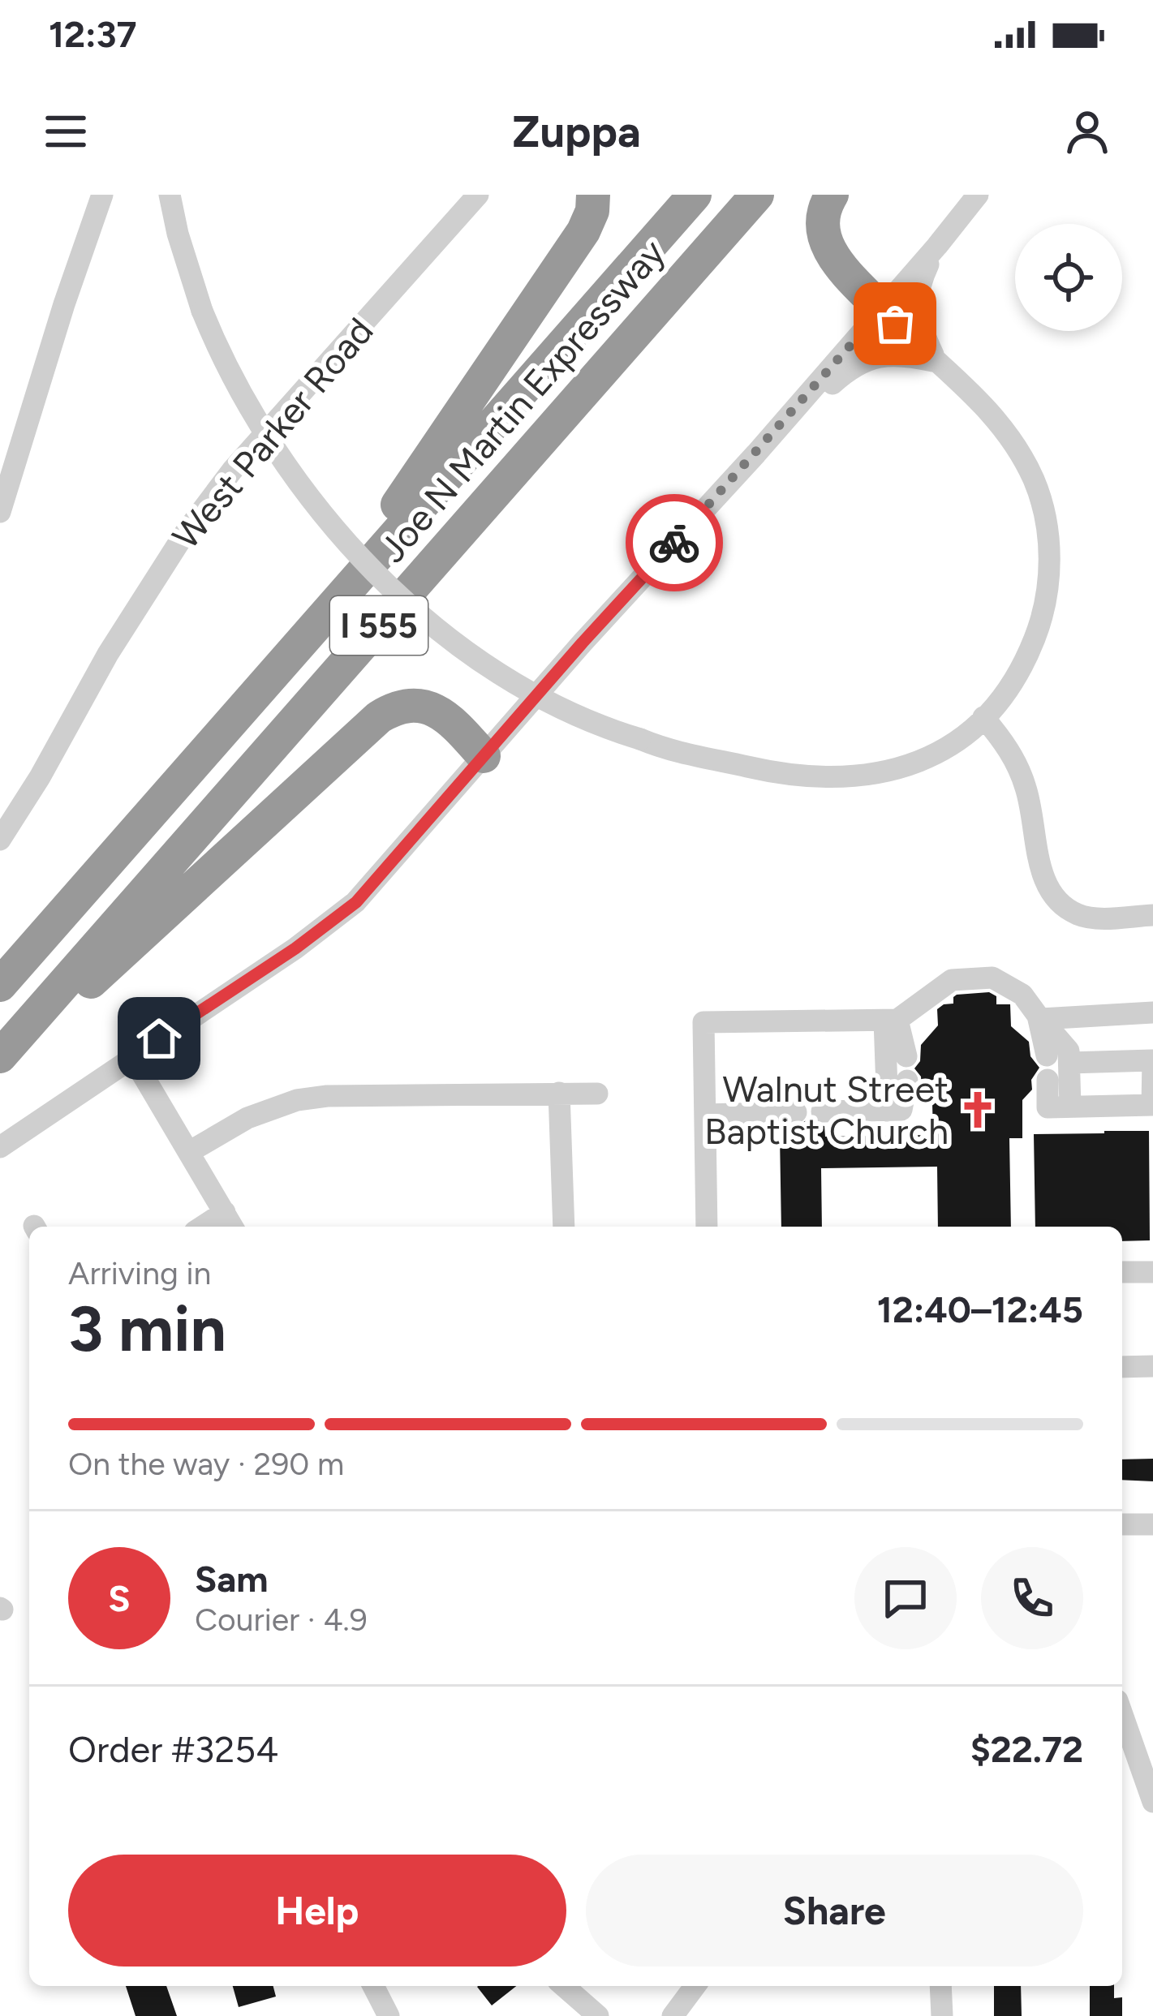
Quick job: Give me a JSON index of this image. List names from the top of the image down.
{
  "streets": {
    "highway": ["Joe N Martin Expressway", "I 555"],
    "street": ["West Parker Road"]
  },
  "places": {
    "church": ["Walnut Street Baptist Church"]
  },
  "page": {
    "status": "12:37",
    "header": "Zuppa",
    "heading": ["3 min", "Arriving in", "12:40–12:45"],
    "panel": [
      "Sam",
      "Courier · 4.9",
      "Order #3254",
      "$22.72"
    ],
    "bar": "On the way · 290 m",
    "round": "S",
    "buttons": ["Help", "Share"]
  }
}
